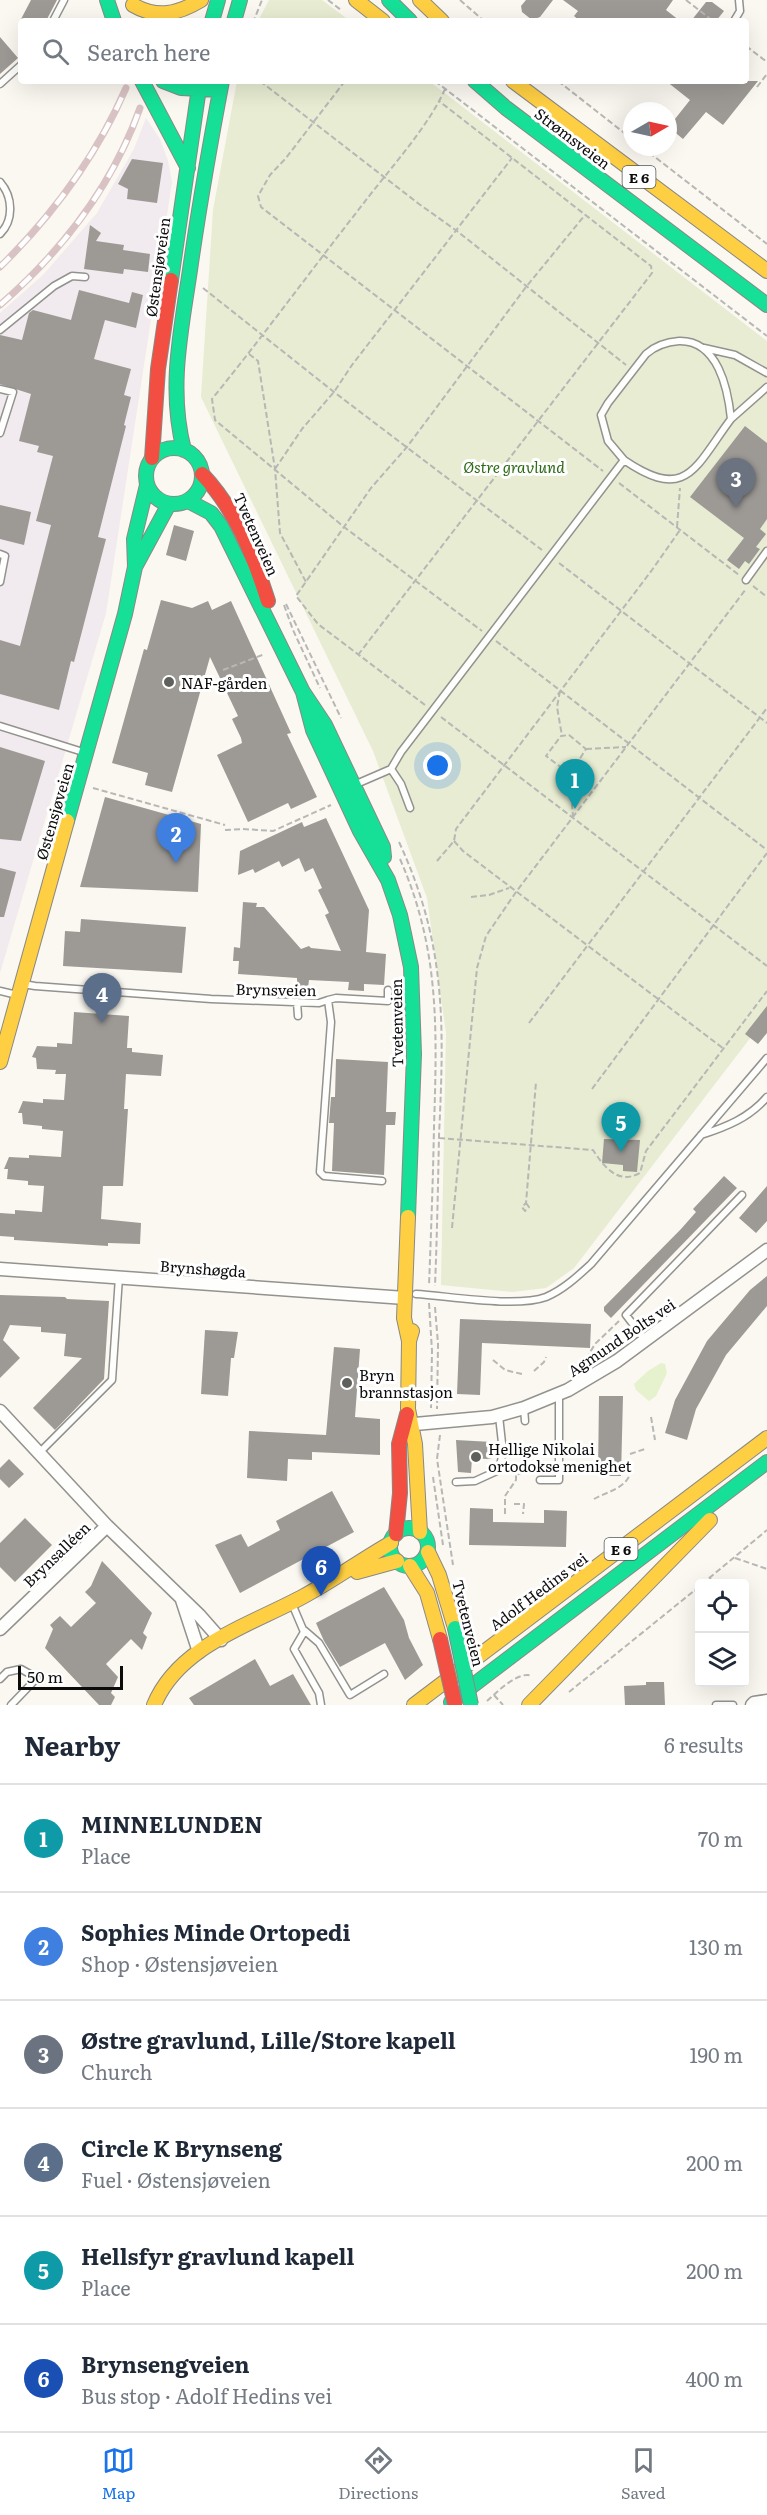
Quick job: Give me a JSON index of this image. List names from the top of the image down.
{
  "streets": {
    "main road": [
      "Strømsveien",
      "E 6",
      "Østensjøveien",
      "Tvetenveien",
      "Adolf Hedins vei"
    ],
    "street": ["Brynshøgda", "Agmund Bolts vei", "Brynsalléen"],
    "lane": ["Brynsveien"]
  },
  "crossings": [
    ["Østensjøveien", "Tvetenveien"],
    ["Østensjøveien", "Brynsveien"],
    ["Tvetenveien", "Brynshøgda"],
    ["Tvetenveien", "Agmund Bolts vei"]
  ],
  "parks": ["Østre gravlund"],
  "places": ["NAF-gården", "Bryn brannstasjon", "Hellige Nikolai ortodokse menighet"],
  "scale_bar": "50 m",
  "north": "right",
  "page": {
    "search": "Search here",
    "pins": [
      "3",
      "1",
      "2",
      "4",
      "5",
      "6"
    ],
    "scale": "50 m",
    "heading": ["Nearby", "6 results"],
    "list": [
      {
        "mark": "1",
        "name": "MINNELUNDEN",
        "note": "Place",
        "value": "70 m"
      },
      {
        "mark": "2",
        "name": "Sophies Minde Ortopedi",
        "note": "Shop · Østensjøveien",
        "value": "130 m"
      },
      {
        "mark": "3",
        "name": "Østre gravlund, Lille/Store kapell",
        "note": "Church",
        "value": "190 m"
      },
      {
        "mark": "4",
        "name": "Circle K Brynseng",
        "note": "Fuel · Østensjøveien",
        "value": "200 m"
      },
      {
        "mark": "5",
        "name": "Hellsfyr gravlund kapell",
        "note": "Place",
        "value": "200 m"
      },
      {
        "mark": "6",
        "name": "Brynsengveien",
        "note": "Bus stop · Adolf Hedins vei",
        "value": "400 m"
      }
    ],
    "nav": ["Map", "Directions", "Saved"]
  }
}
